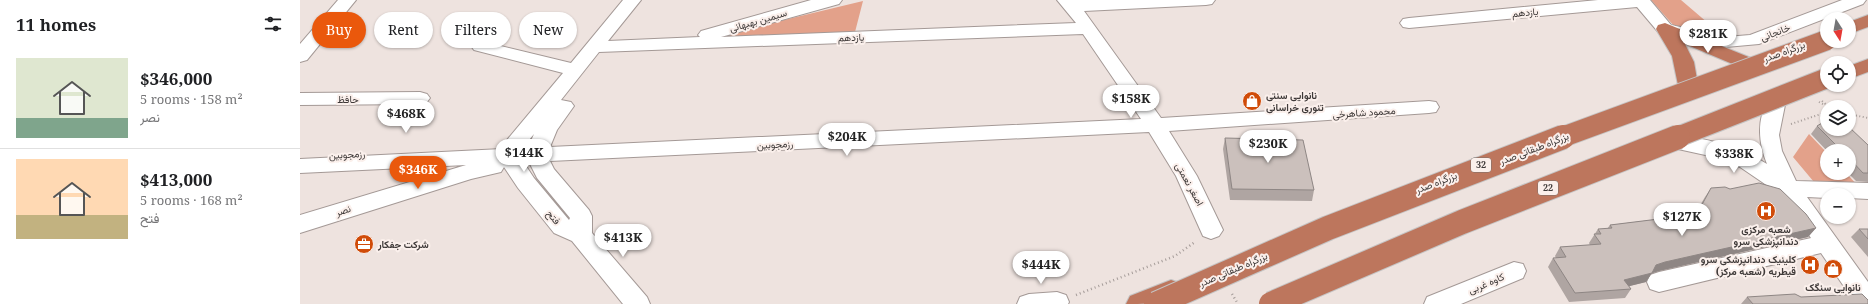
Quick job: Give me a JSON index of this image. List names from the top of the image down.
{
  "streets": {
    "highway": [
      "بزرگراه صدر",
      "بزرگراه طبقاتی صدر",
      "32",
      "22"
    ],
    "street": [
      "یازدهم",
      "سیمین بهبهانی",
      "خانجانی",
      "حافظ",
      "محمود شاهرخی",
      "رزمجوبین",
      "اصغر نعمتی",
      "نصر",
      "فتح",
      "کاوه غربی"
    ]
  },
  "crossings": [
    ["یازدهم", "سیمین بهبهانی"],
    ["یازدهم", "اصغر نعمتی"],
    ["محمود شاهرخی", "رزمجوبین"],
    ["محمود شاهرخی", "اصغر نعمتی"],
    ["رزمجوبین", "اصغر نعمتی"],
    ["رزمجوبین", "نصر"],
    ["رزمجوبین", "فتح"],
    ["نصر", "فتح"]
  ],
  "places": {
    "shop": ["نانوایی سنتی تنوری خراسانی", "نانوایی سنگک"],
    "hospital": ["شعبه مرکزی دندانپزشکی سرو", "کلینیک دندانپزشکی سرو قیطریه (شعبه مرکز)"],
    "office": ["شرکت جفکار"]
  },
  "north": "bottom",
  "page": {
    "heading": "11 homes",
    "map_buttons": ["+", "−"],
    "chip": [
      "Buy",
      "Rent",
      "Filters",
      "New"
    ],
    "price": [
      "$281K",
      "$158K",
      "$468K",
      "$204K",
      "$230K",
      "$144K",
      "$338K",
      "$346K",
      "$127K",
      "$413K",
      "$444K"
    ],
    "list": [
      {
        "name": "$346,000",
        "note": "5 rooms · 158 m² · نصر"
      },
      {
        "name": "$413,000",
        "note": "5 rooms · 168 m² · فتح"
      }
    ]
  }
}
